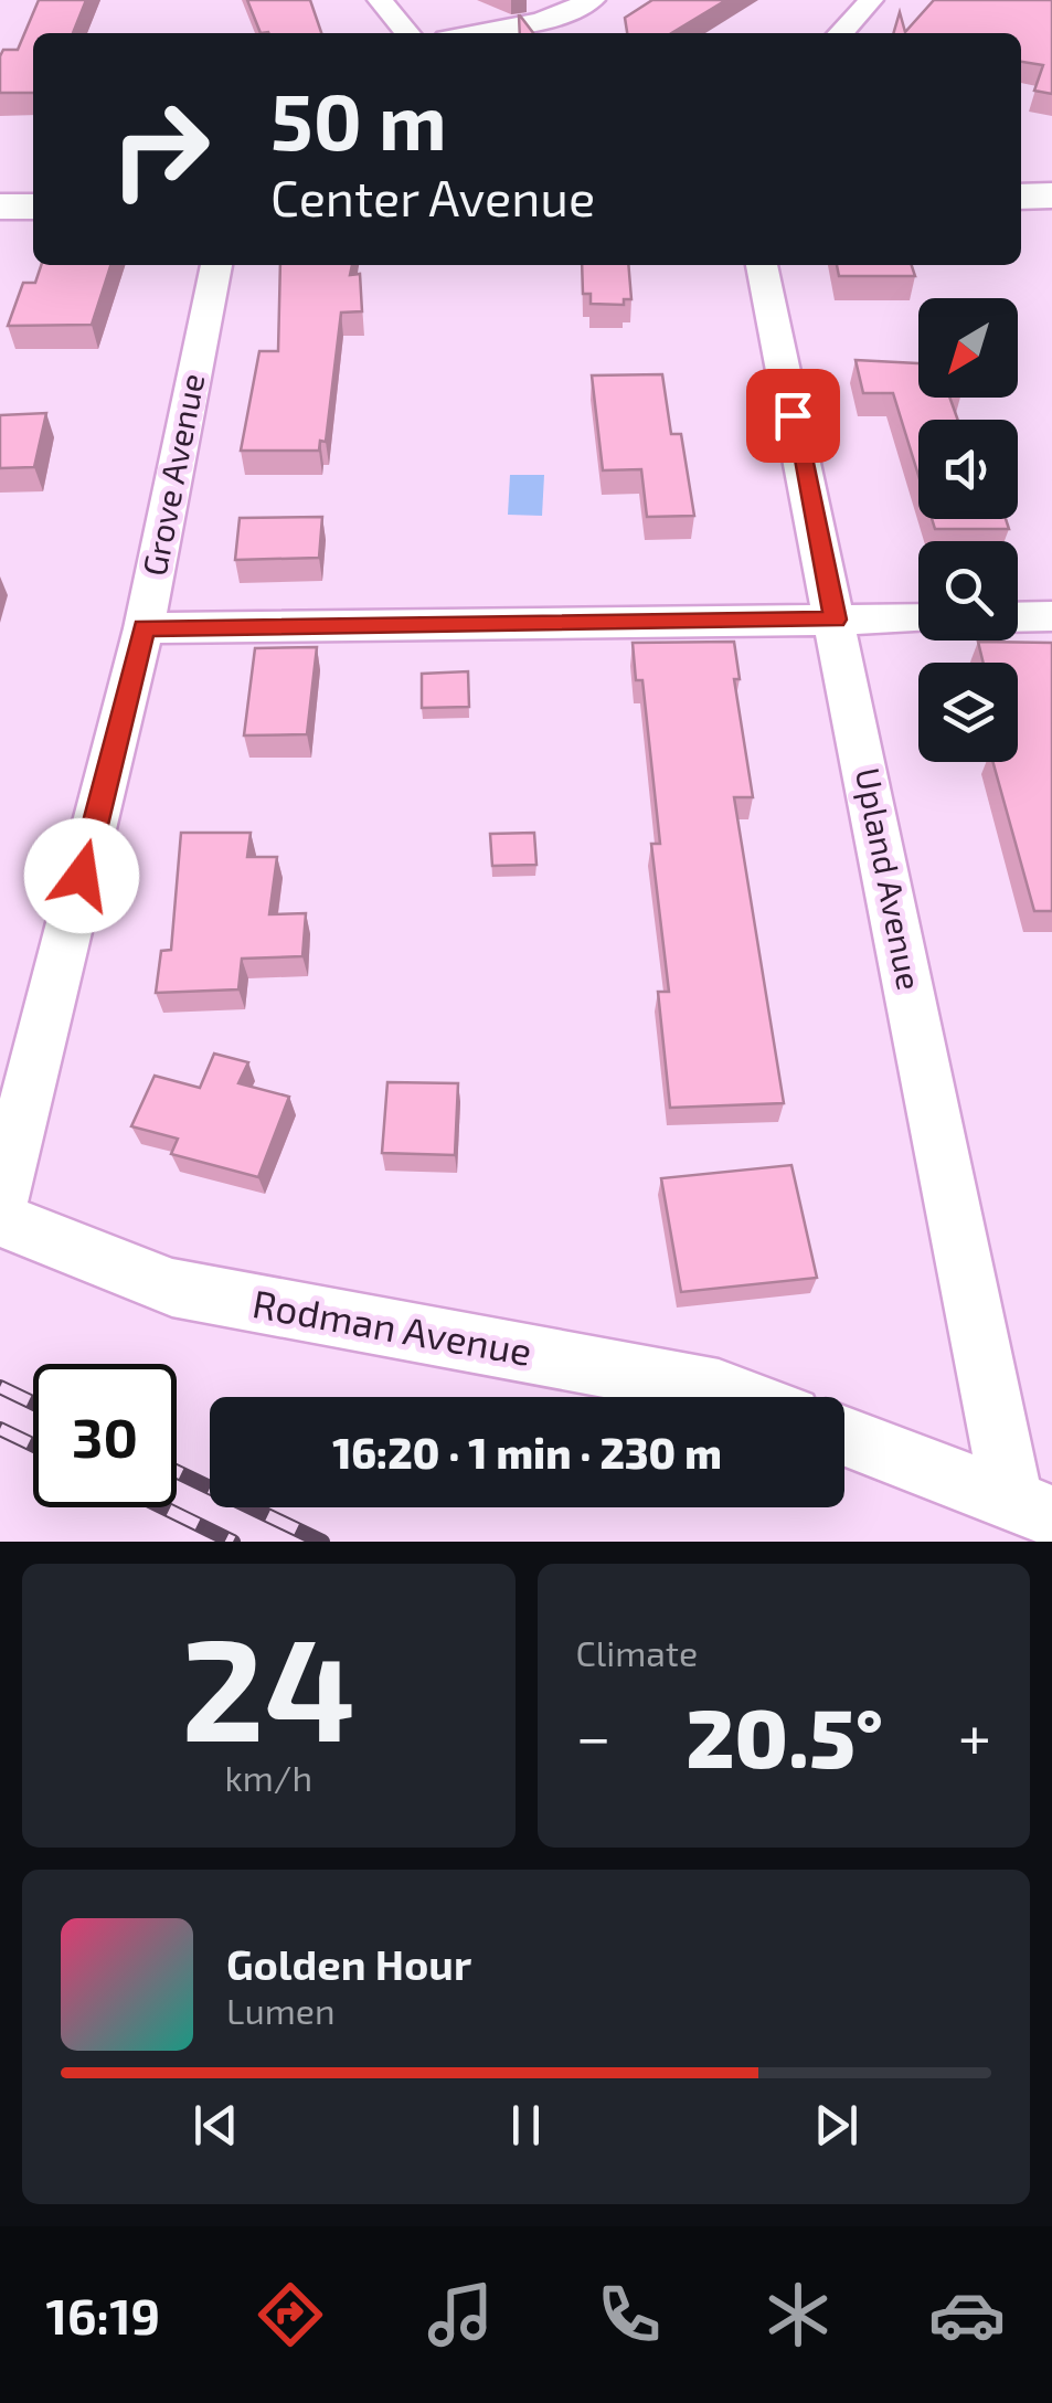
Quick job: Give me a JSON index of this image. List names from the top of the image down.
{
  "streets": {
    "street": ["Grove Avenue", "Upland Avenue", "Rodman Avenue"]
  },
  "north": "bottom left",
  "page": {
    "turn": ["50 m", "Center Avenue"],
    "limit": "30",
    "trip": "16:20 · 1 min · 230 m",
    "tile": [
      ["24", "km/h"],
      "Climate"
    ],
    "heat": ["−", "20.5°", "+"],
    "song": ["Golden Hour", "Lumen"],
    "tabs": "16:19"
  }
}
